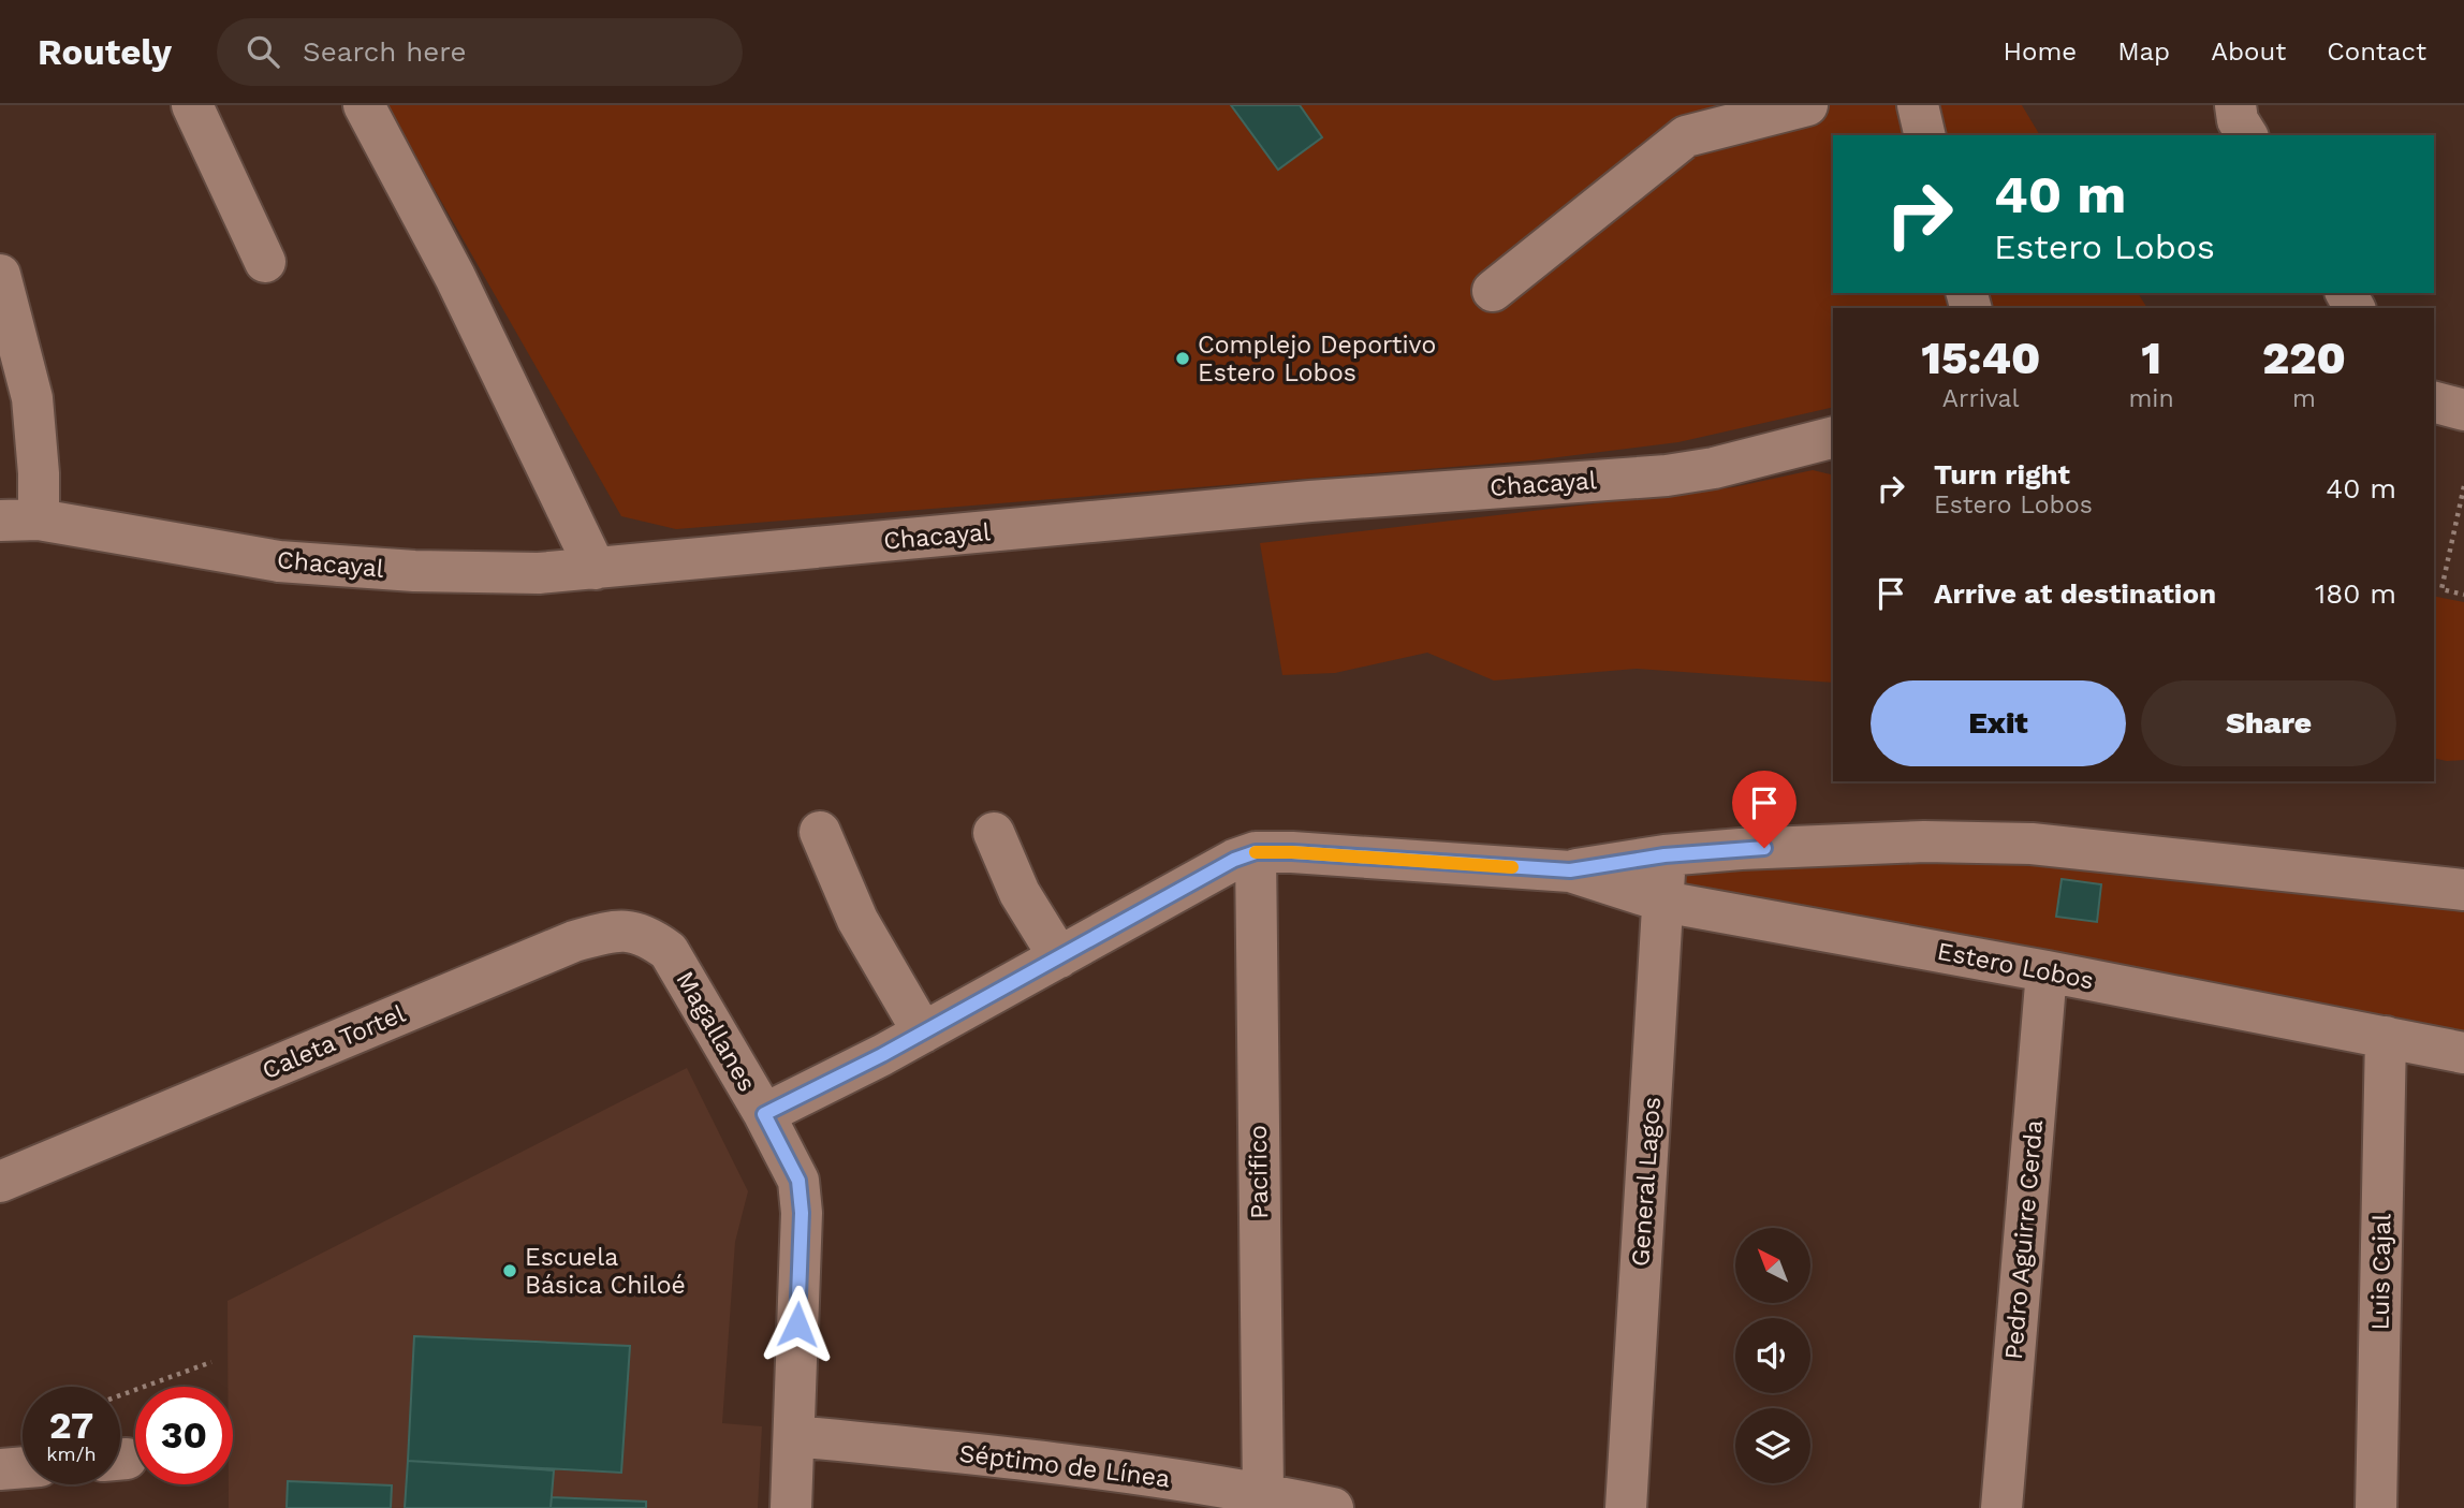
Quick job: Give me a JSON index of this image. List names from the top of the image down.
{
  "streets": {
    "street": [
      "Chacayal",
      "Estero Lobos",
      "Magallanes",
      "Caleta Tortel",
      "Pacifico",
      "General Lagos",
      "Pedro Aguirre Cerda",
      "Luis Cajal",
      "Séptimo de Línea"
    ]
  },
  "crossings": [
    ["Estero Lobos", "Magallanes"],
    ["Estero Lobos", "Pacifico"],
    ["Estero Lobos", "General Lagos"],
    ["Estero Lobos", "Pedro Aguirre Cerda"],
    ["Estero Lobos", "Luis Cajal"],
    ["Magallanes", "Caleta Tortel"],
    ["Magallanes", "Séptimo de Línea"],
    ["Pacifico", "Séptimo de Línea"]
  ],
  "places": ["Complejo Deportivo Estero Lobos", "Escuela Básica Chiloé"],
  "north": "top left",
  "page": {
    "header": "Routely",
    "search": "Search here",
    "nav": [
      "Home",
      "Map",
      "About",
      "Contact"
    ],
    "turn": ["40 m", "Estero Lobos"],
    "eta": [
      "15:40",
      "Arrival",
      "1",
      "min",
      "220",
      "m"
    ],
    "list": [
      {
        "name": "Turn right",
        "note": "Estero Lobos",
        "value": "40 m"
      },
      {
        "name": "Arrive at destination",
        "value": "180 m"
      }
    ],
    "buttons": ["Exit", "Share"],
    "speed": "27 km/h",
    "limit": "30"
  }
}
